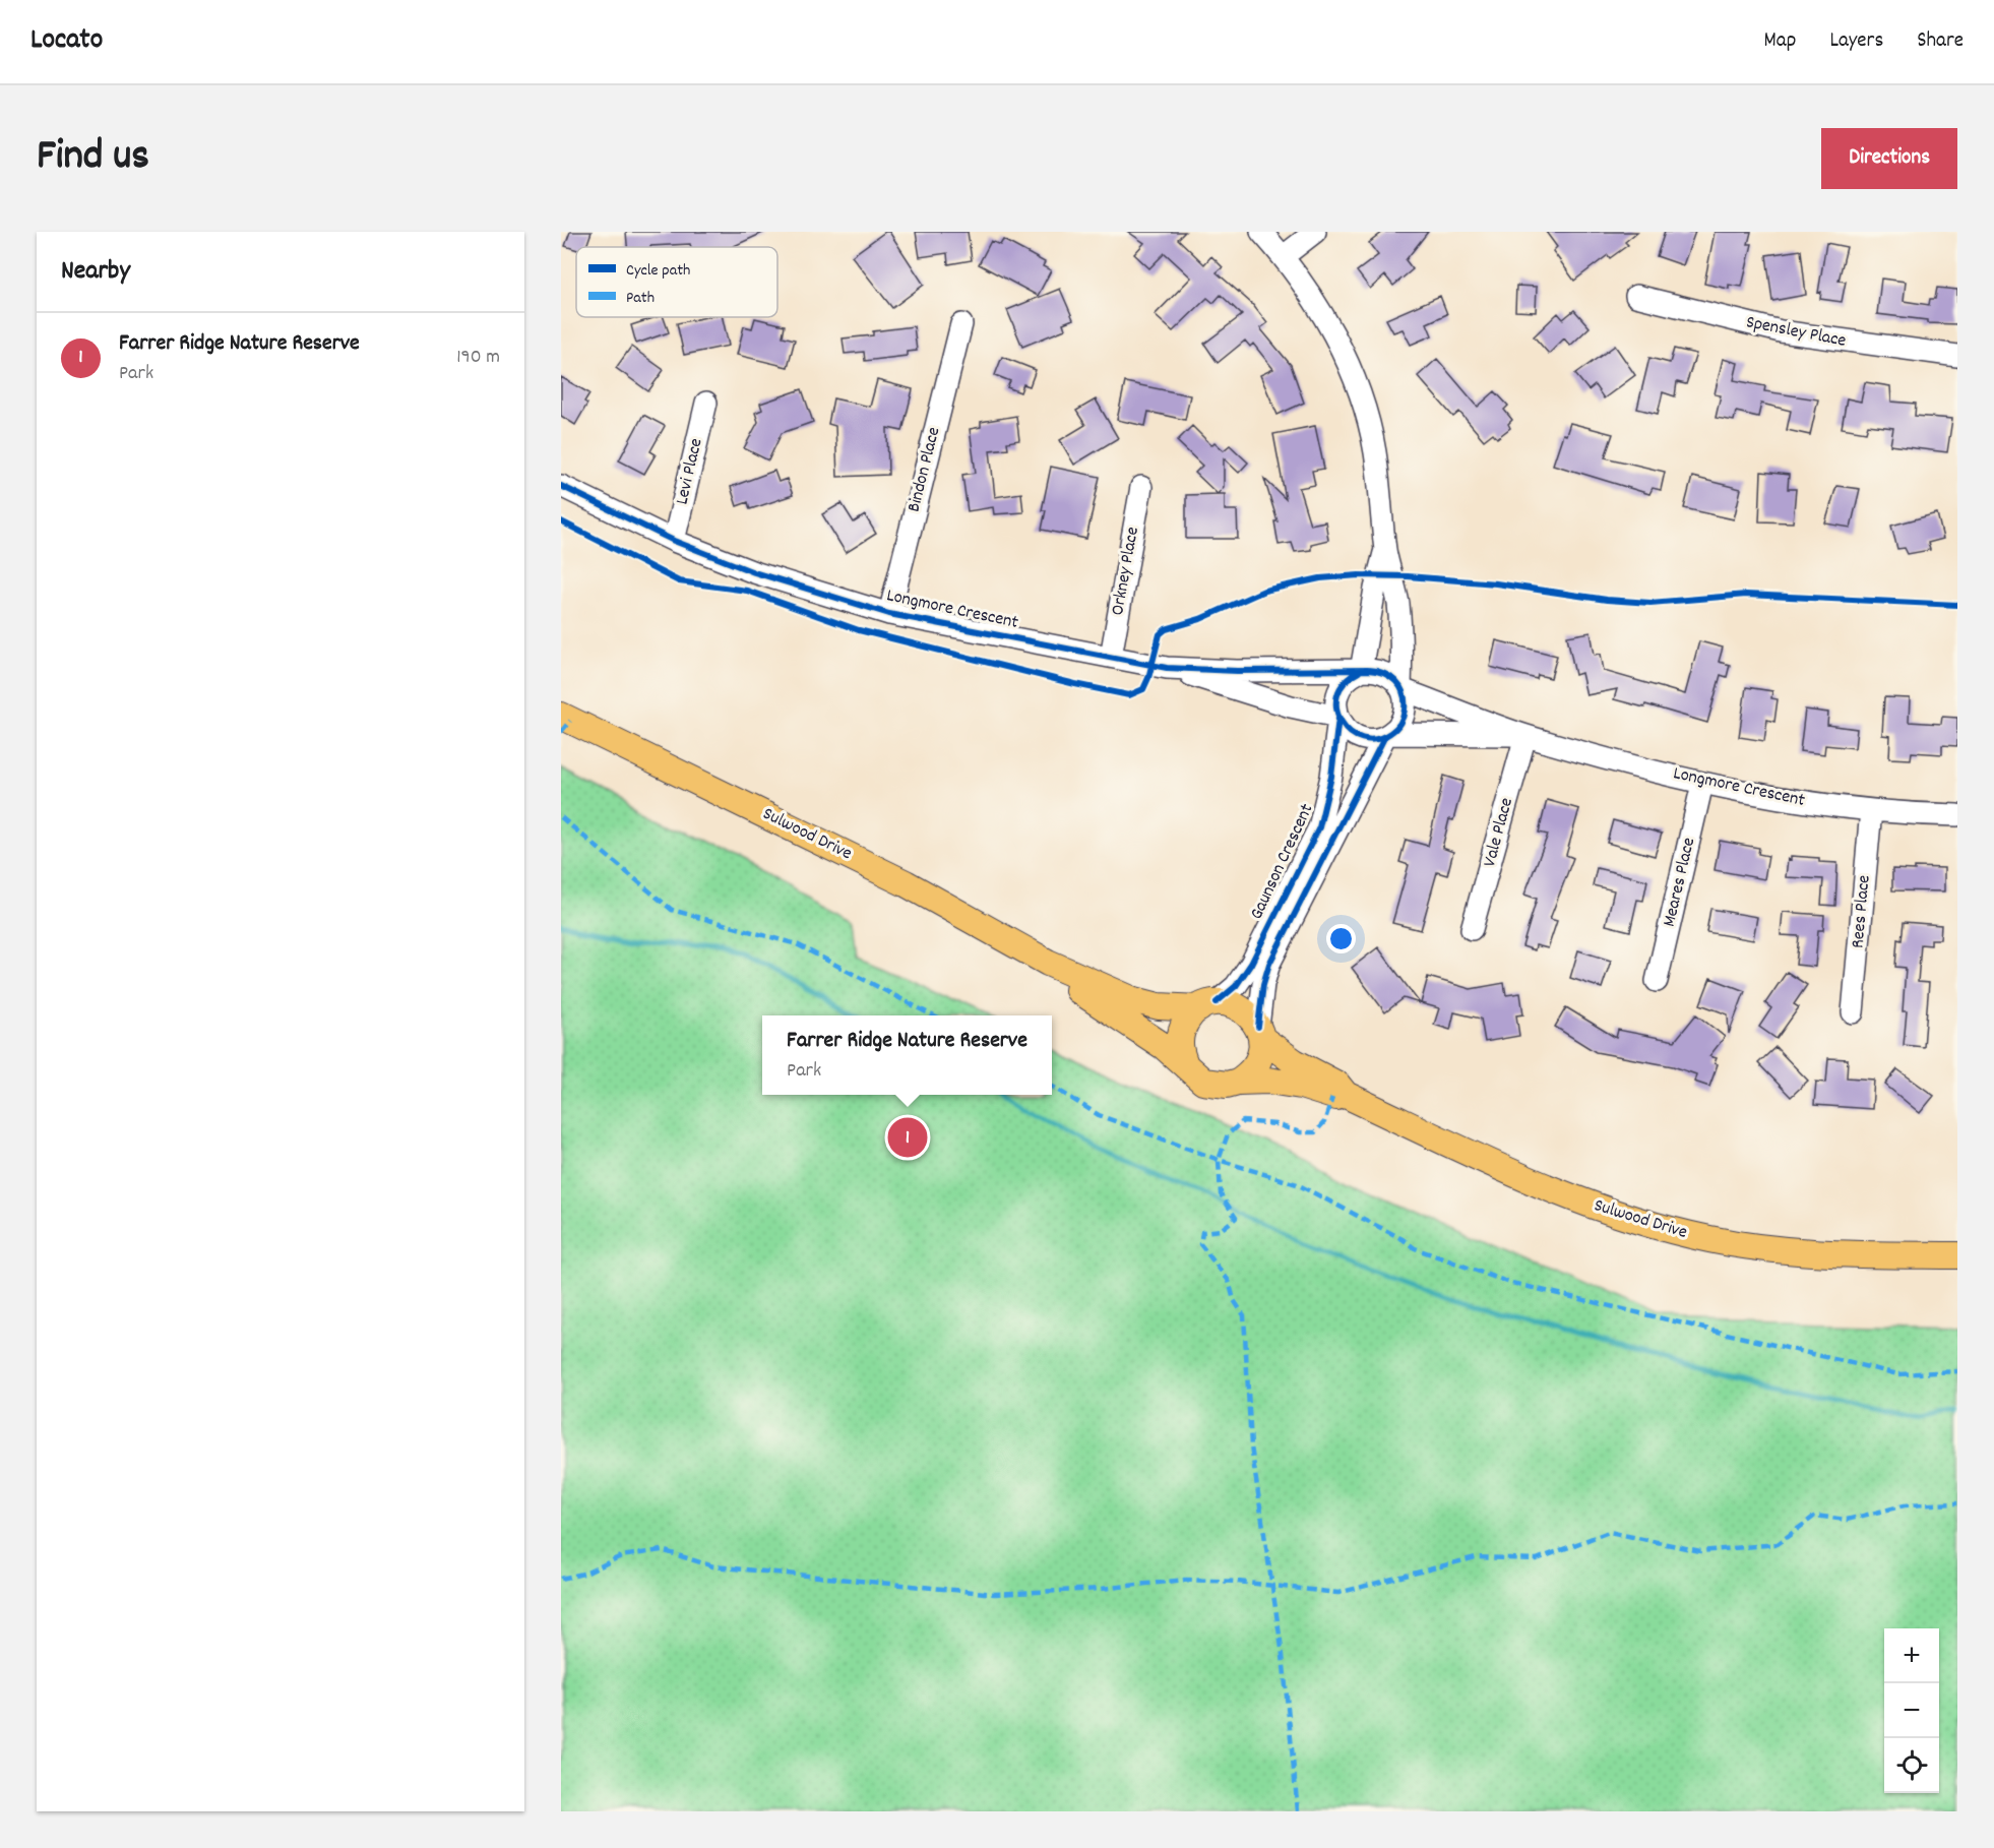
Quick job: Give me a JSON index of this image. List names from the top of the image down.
{
  "streets": {
    "main road": ["Sulwood Drive"],
    "street": [
      "Spensley Place",
      "Bindon Place",
      "Levi Place",
      "Orkney Place",
      "Longmore Crescent",
      "Vale Place",
      "Gaunson Crescent",
      "Meares Place",
      "Rees Place"
    ]
  },
  "crossings": [
    ["Bindon Place", "Longmore Crescent"],
    ["Levi Place", "Longmore Crescent"],
    ["Orkney Place", "Longmore Crescent"],
    ["Longmore Crescent", "Vale Place"],
    ["Longmore Crescent", "Gaunson Crescent"],
    ["Longmore Crescent", "Meares Place"],
    ["Longmore Crescent", "Rees Place"],
    ["Sulwood Drive", "Gaunson Crescent"]
  ],
  "legend": ["Cycle path", "Path"],
  "page": {
    "header": "Locato",
    "nav": ["Map", "Layers", "Share"],
    "title": "Find us",
    "buttons": "Directions",
    "heading": "Nearby",
    "list": [
      {
        "mark": "1",
        "name": "Farrer Ridge Nature Reserve",
        "note": "Park",
        "value": "190 m"
      }
    ],
    "popup": ["Farrer Ridge Nature Reserve", "Park"],
    "pins": "1",
    "map_buttons": ["+", "−"]
  }
}
